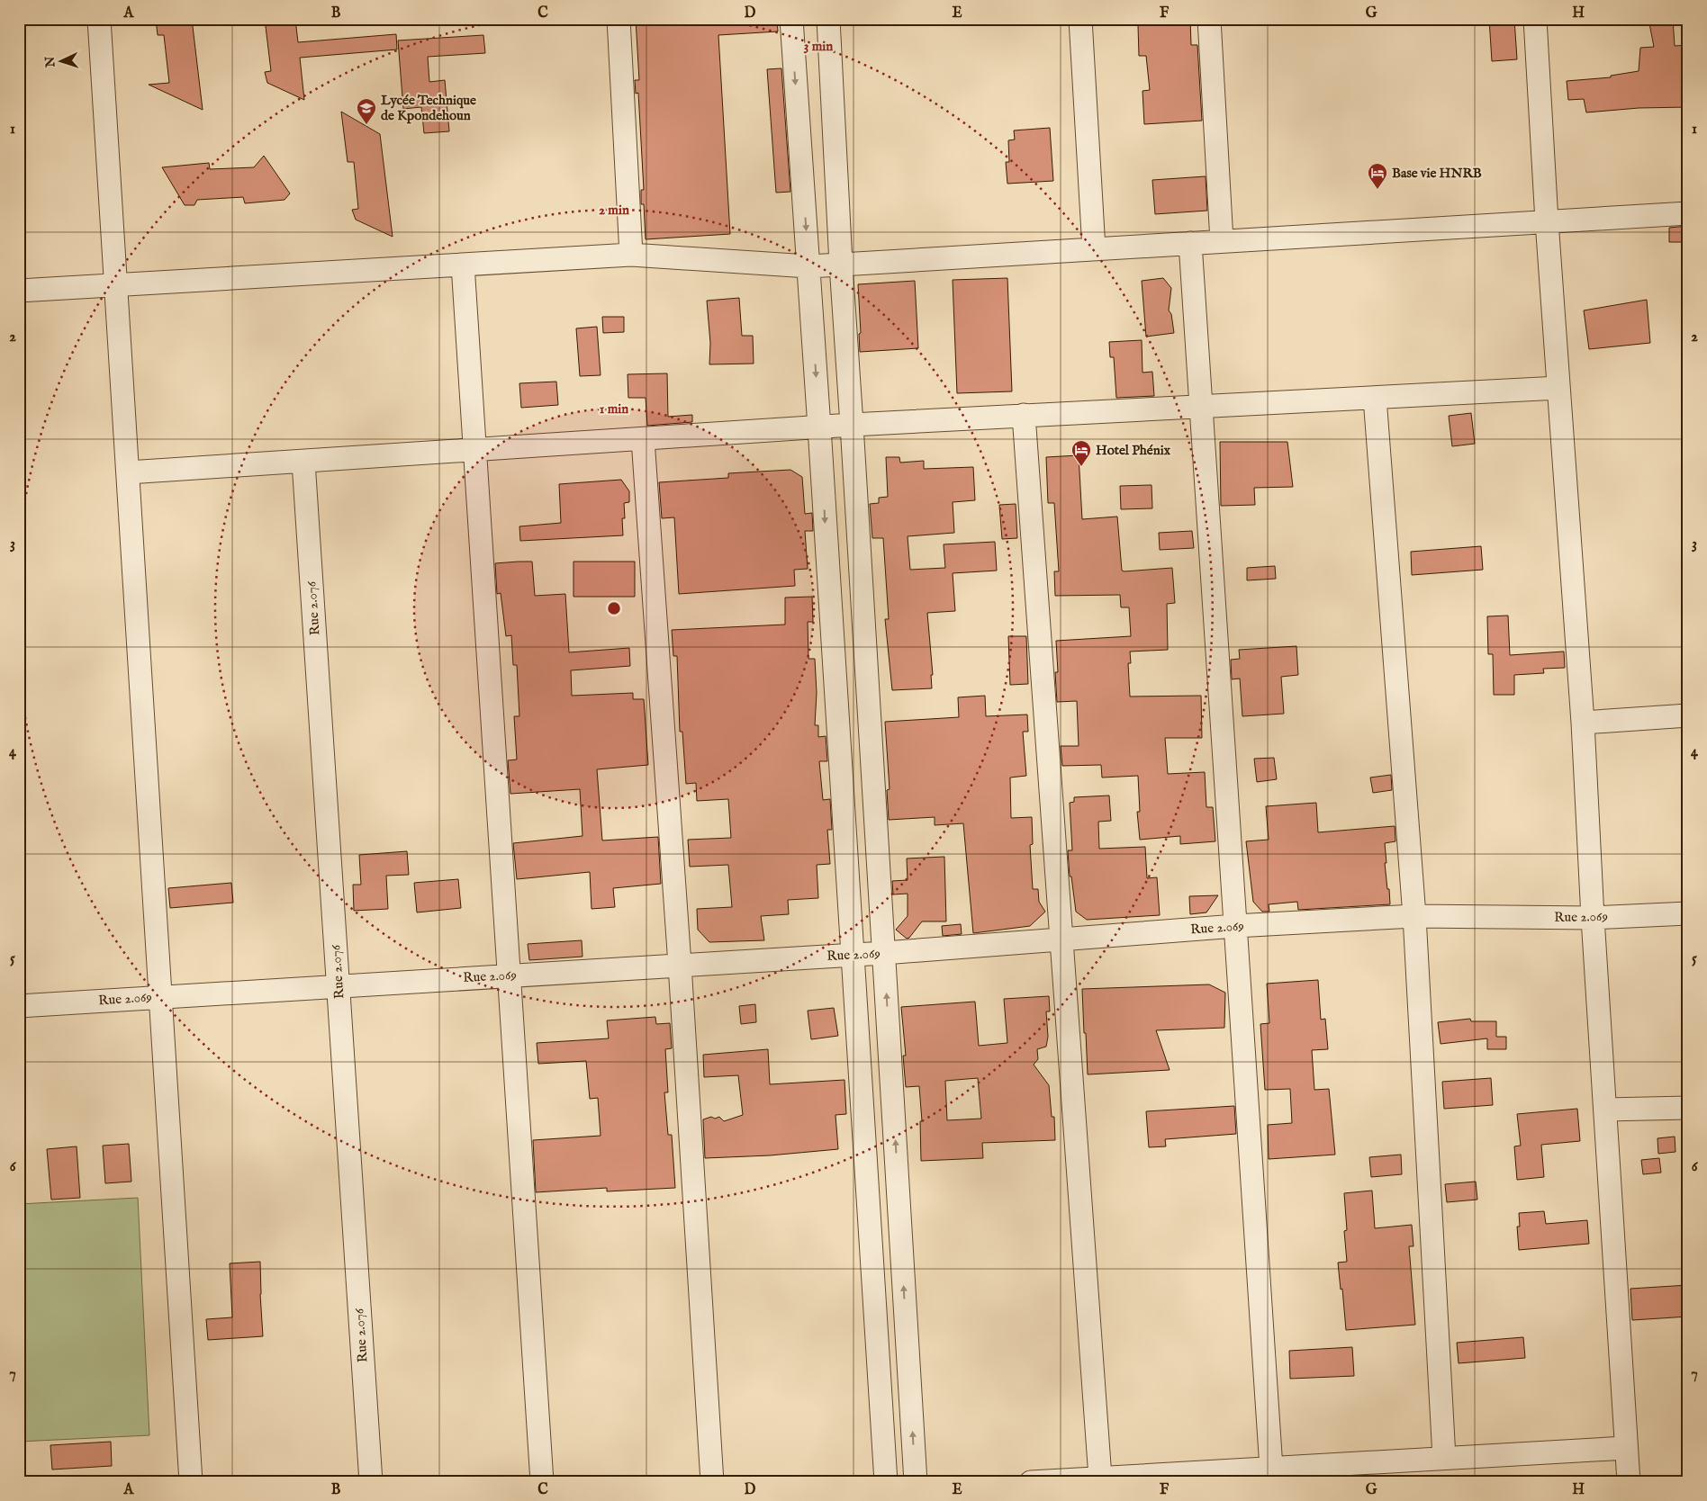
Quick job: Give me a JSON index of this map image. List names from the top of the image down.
{
  "streets": {
    "street": ["Rue 2.076", "Rue 2.069"]
  },
  "crossings": [
    ["Rue 2.076", "Rue 2.069"]
  ],
  "places": {
    "school or university": ["Lycée Technique de Kpondehoun"],
    "hotel": ["Base vie HNRB", "Hotel Phénix"]
  },
  "north": "left",
  "grid": {
    "columns": [
      "A",
      "B",
      "C",
      "D",
      "E",
      "F",
      "G",
      "H"
    ],
    "rows": [
      "1",
      "2",
      "3",
      "4",
      "5",
      "6",
      "7"
    ]
  },
  "rings": ["3 min", "2 min", "1 min"]
}
